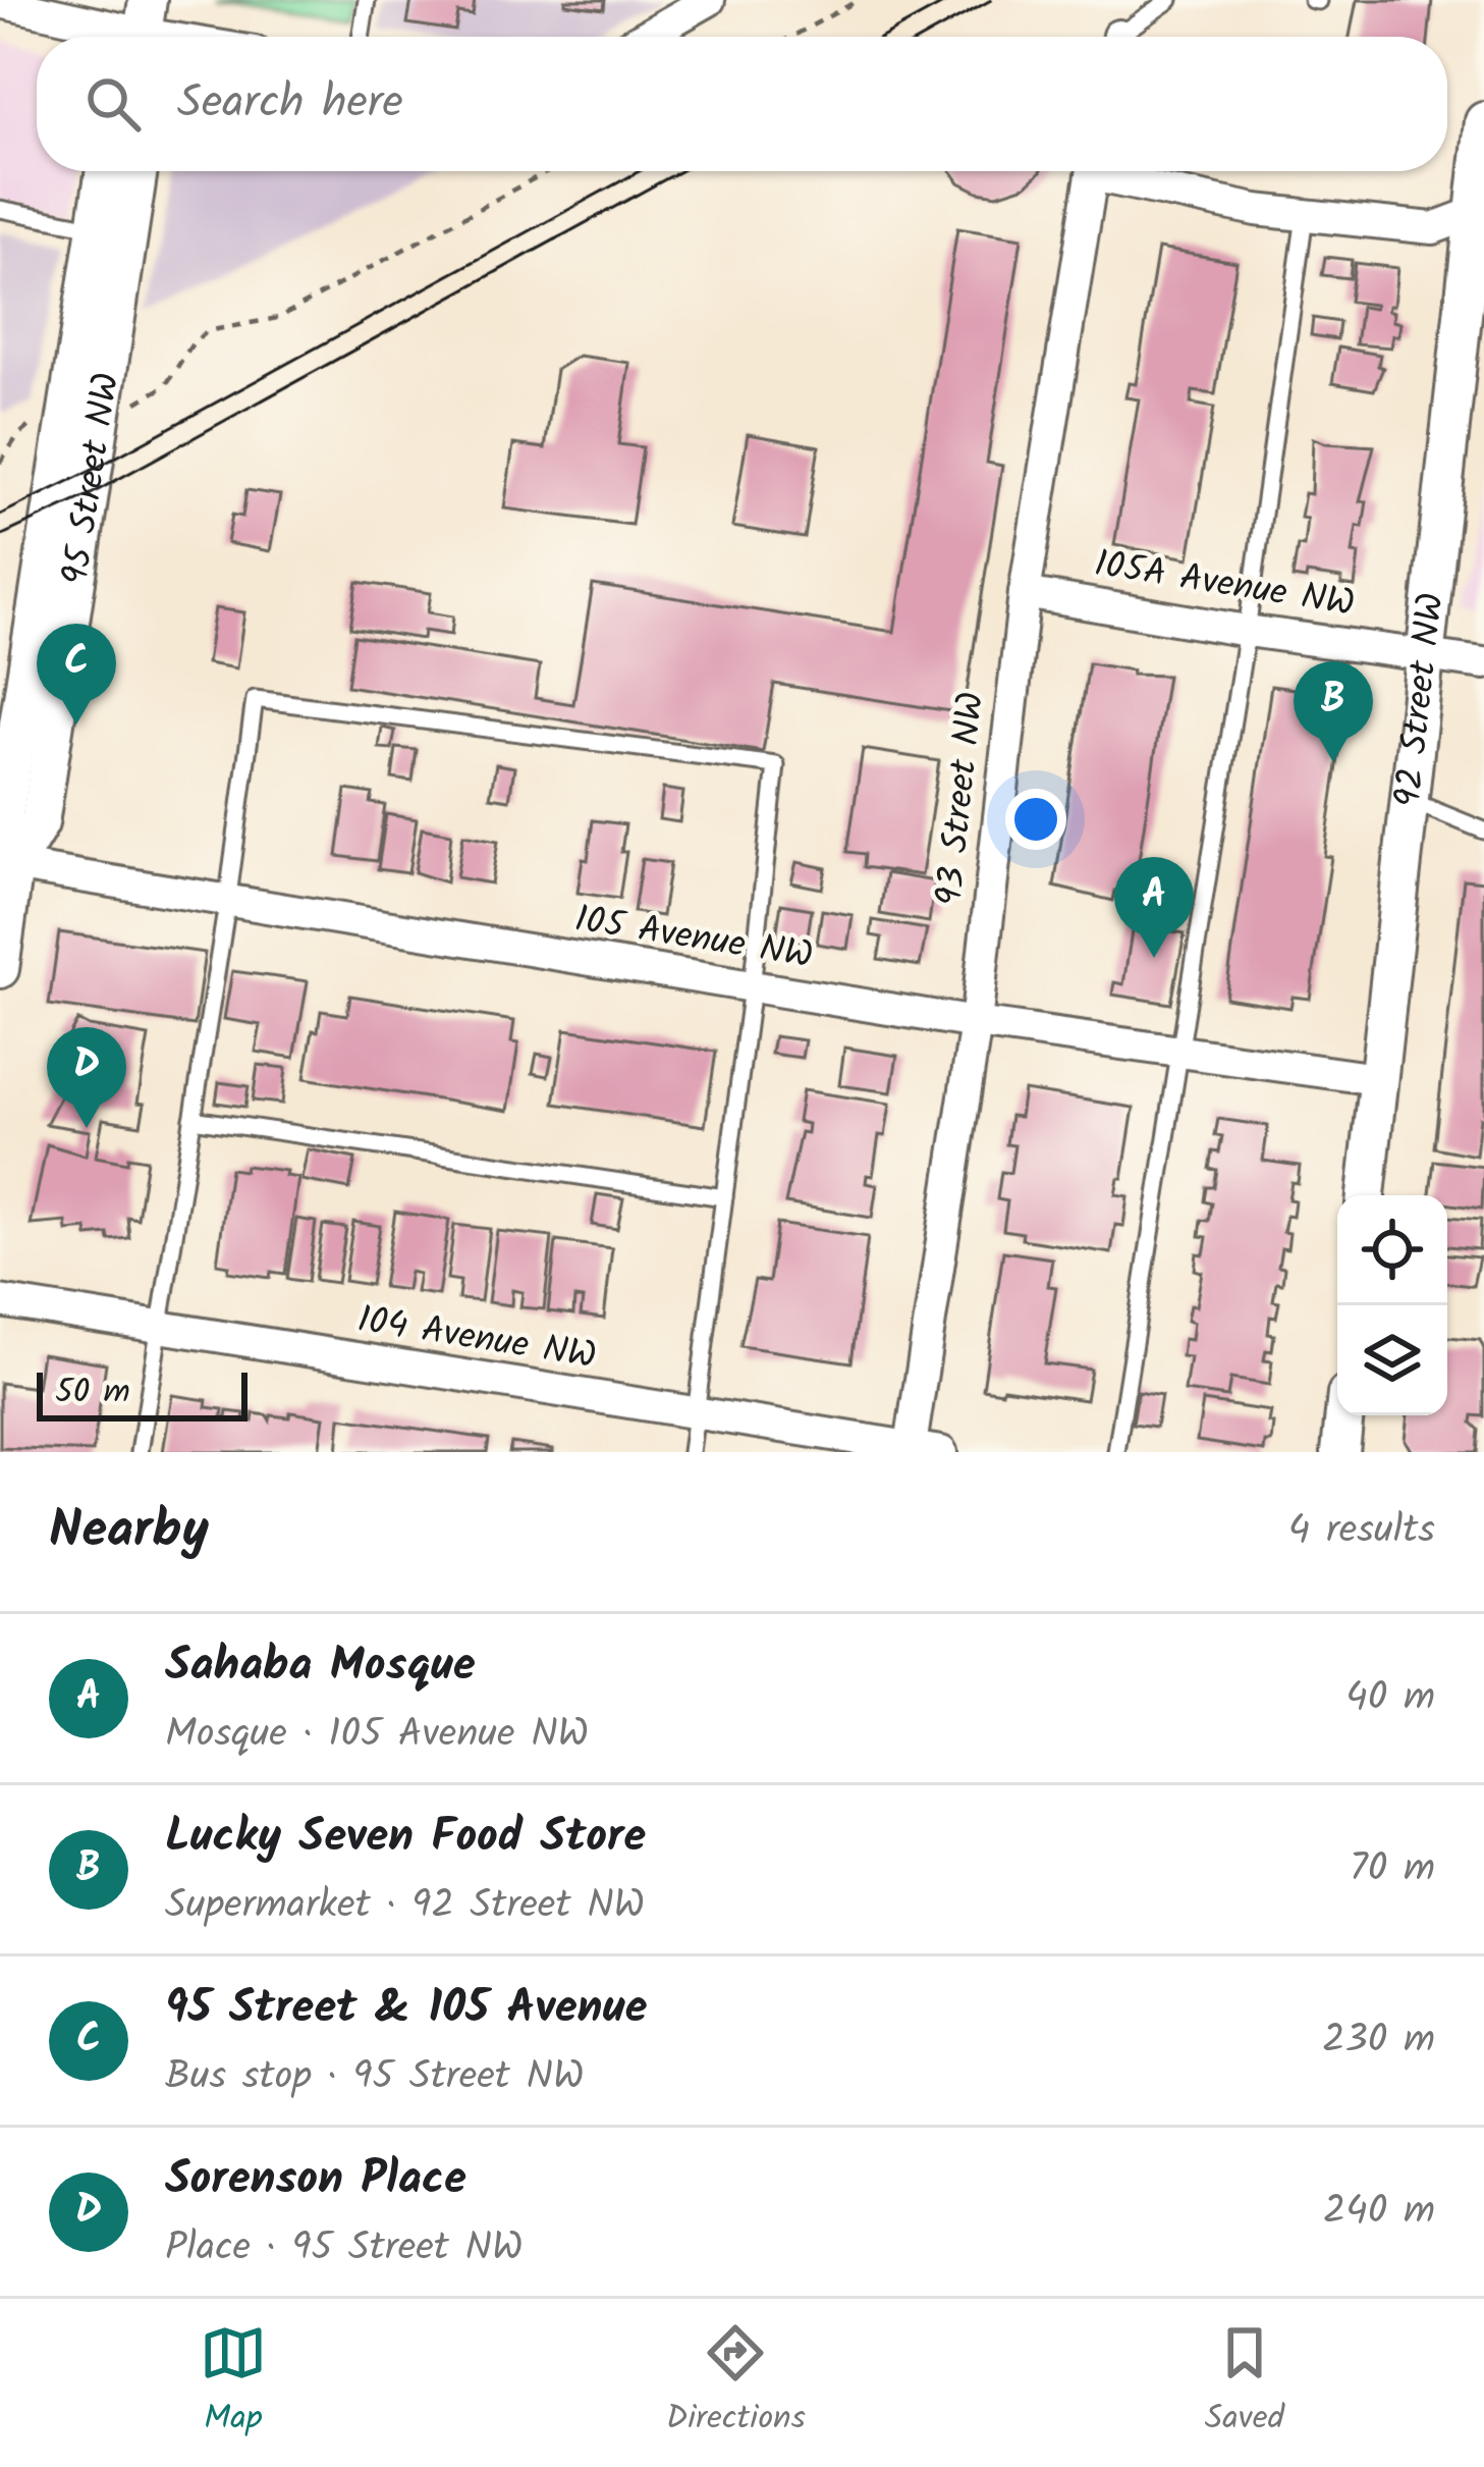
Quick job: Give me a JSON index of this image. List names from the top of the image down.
{
  "streets": {
    "street": [
      "95 Street NW",
      "105A Avenue NW",
      "92 Street NW",
      "93 Street NW",
      "105 Avenue NW",
      "104 Avenue NW"
    ]
  },
  "crossings": [
    ["95 Street NW", "105 Avenue NW"],
    ["105A Avenue NW", "92 Street NW"],
    ["105A Avenue NW", "93 Street NW"],
    ["92 Street NW", "105 Avenue NW"],
    ["93 Street NW", "105 Avenue NW"],
    ["93 Street NW", "104 Avenue NW"]
  ],
  "scale_bar": "50 m",
  "page": {
    "search": "Search here",
    "pins": [
      "C",
      "B",
      "A",
      "D"
    ],
    "scale": "50 m",
    "heading": ["Nearby", "4 results"],
    "list": [
      {
        "mark": "A",
        "name": "Sahaba Mosque",
        "note": "Mosque · 105 Avenue NW",
        "value": "40 m"
      },
      {
        "mark": "B",
        "name": "Lucky Seven Food Store",
        "note": "Supermarket · 92 Street NW",
        "value": "70 m"
      },
      {
        "mark": "C",
        "name": "95 Street & 105 Avenue",
        "note": "Bus stop · 95 Street NW",
        "value": "230 m"
      },
      {
        "mark": "D",
        "name": "Sorenson Place",
        "note": "Place · 95 Street NW",
        "value": "240 m"
      }
    ],
    "nav": ["Map", "Directions", "Saved"]
  }
}
